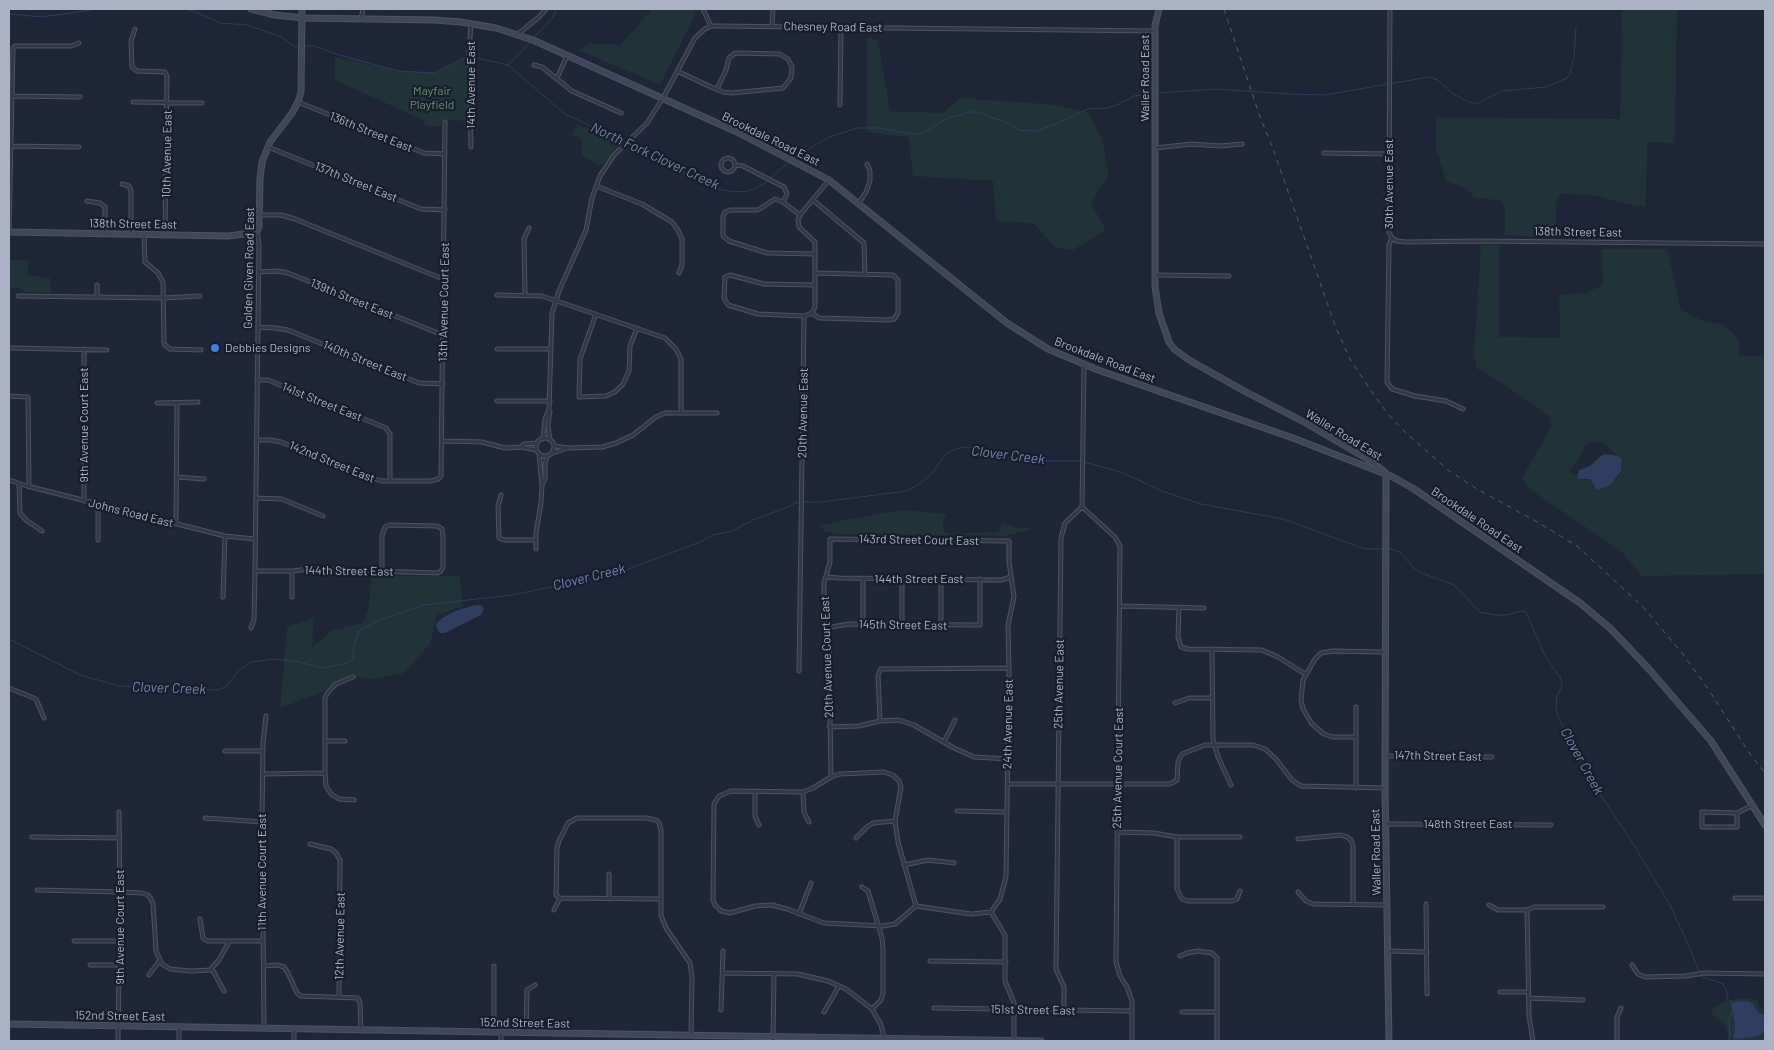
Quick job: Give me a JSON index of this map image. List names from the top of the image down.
{
  "streets": {
    "main road": [
      "Waller Road East",
      "Brookdale Road East",
      "138th Street East",
      "Golden Given Road East",
      "152nd Street East"
    ],
    "street": [
      "Chesney Road East",
      "14th Avenue East",
      "136th Street East",
      "10th Avenue East",
      "137th Street East",
      "30th Avenue East",
      "139th Street East",
      "13th Avenue Court East",
      "140th Street East",
      "141st Street East",
      "20th Avenue East",
      "9th Avenue Court East",
      "142nd Street East",
      "Johns Road East",
      "143rd Street Court East",
      "144th Street East",
      "145th Street East",
      "20th Avenue Court East",
      "25th Avenue East",
      "24th Avenue East",
      "147th Street East",
      "25th Avenue Court East",
      "148th Street East",
      "11th Avenue Court East",
      "12th Avenue East",
      "151st Street East"
    ]
  },
  "crossings": [
    ["Chesney Road East", "Waller Road East"],
    ["Waller Road East", "Brookdale Road East"],
    ["Waller Road East", "147th Street East"],
    ["Waller Road East", "148th Street East"],
    ["14th Avenue East", "Brookdale Road East"],
    ["136th Street East", "Golden Given Road East"],
    ["136th Street East", "13th Avenue Court East"],
    ["Brookdale Road East", "Golden Given Road East"],
    ["10th Avenue East", "138th Street East"],
    ["137th Street East", "Golden Given Road East"],
    ["137th Street East", "13th Avenue Court East"],
    ["30th Avenue East", "138th Street East"],
    ["138th Street East", "Golden Given Road East"],
    ["Golden Given Road East", "139th Street East"],
    ["Golden Given Road East", "140th Street East"],
    ["Golden Given Road East", "141st Street East"],
    ["Golden Given Road East", "142nd Street East"],
    ["Golden Given Road East", "Johns Road East"],
    ["Golden Given Road East", "144th Street East"],
    ["139th Street East", "13th Avenue Court East"],
    ["13th Avenue Court East", "140th Street East"],
    ["13th Avenue Court East", "142nd Street East"],
    ["141st Street East", "142nd Street East"],
    ["9th Avenue Court East", "Johns Road East"],
    ["9th Avenue Court East", "152nd Street East"],
    ["143rd Street Court East", "20th Avenue Court East"],
    ["143rd Street Court East", "24th Avenue East"],
    ["144th Street East", "145th Street East"],
    ["144th Street East", "20th Avenue Court East"],
    ["144th Street East", "24th Avenue East"],
    ["145th Street East", "20th Avenue Court East"],
    ["25th Avenue East", "25th Avenue Court East"],
    ["25th Avenue East", "151st Street East"],
    ["25th Avenue Court East", "151st Street East"],
    ["11th Avenue Court East", "152nd Street East"],
    ["12th Avenue East", "152nd Street East"]
  ],
  "water": ["North Fork Clover Creek", "Clover Creek"],
  "parks": ["Mayfair Playfield"],
  "places": ["Debbies Designs"]
}
